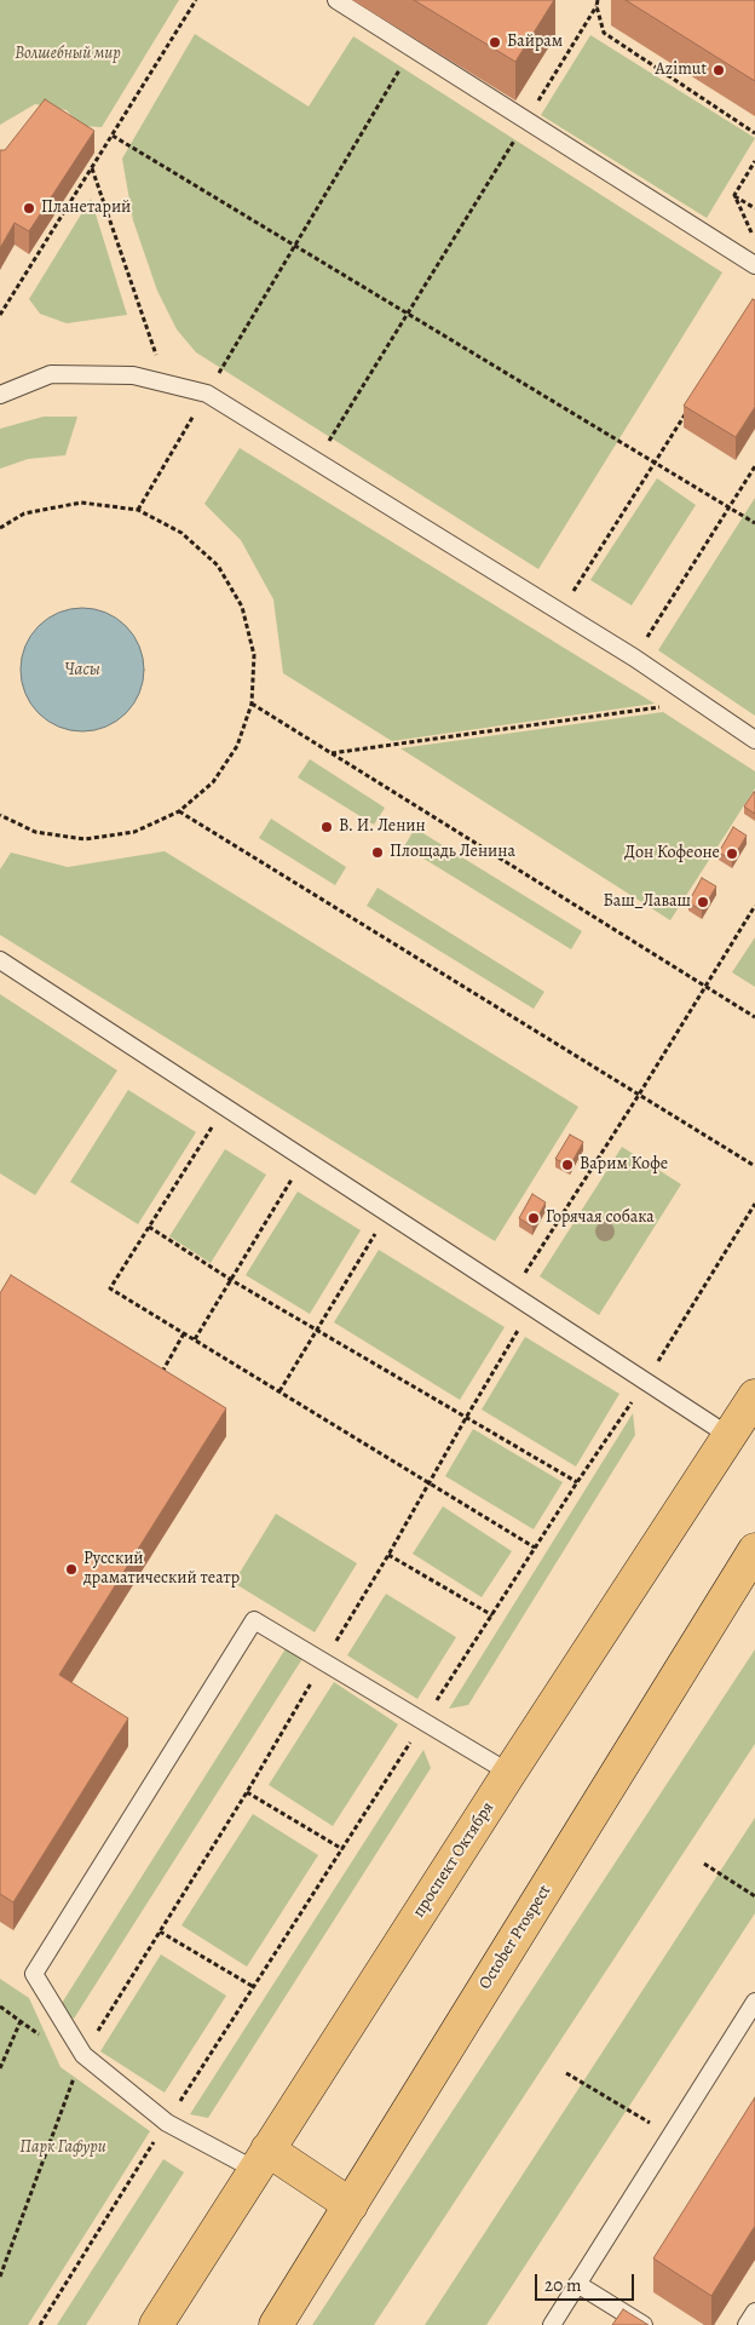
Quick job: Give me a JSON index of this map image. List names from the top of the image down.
{
  "streets": {
    "main road": ["проспект Октября", "October Prospect"]
  },
  "water": ["Часы"],
  "parks": ["Волшебный мир", "Парк Гафури"],
  "places": [
    "Байрам",
    "Azimut",
    "Планетарий",
    "В. И. Ленин",
    "Площадь Ленина",
    "Дон Кофеоне",
    "Баш_Лаваш",
    "Варим Кофе",
    "Горячая собака",
    "Русский драматический театр"
  ],
  "scale_bar": "20 m"
}
